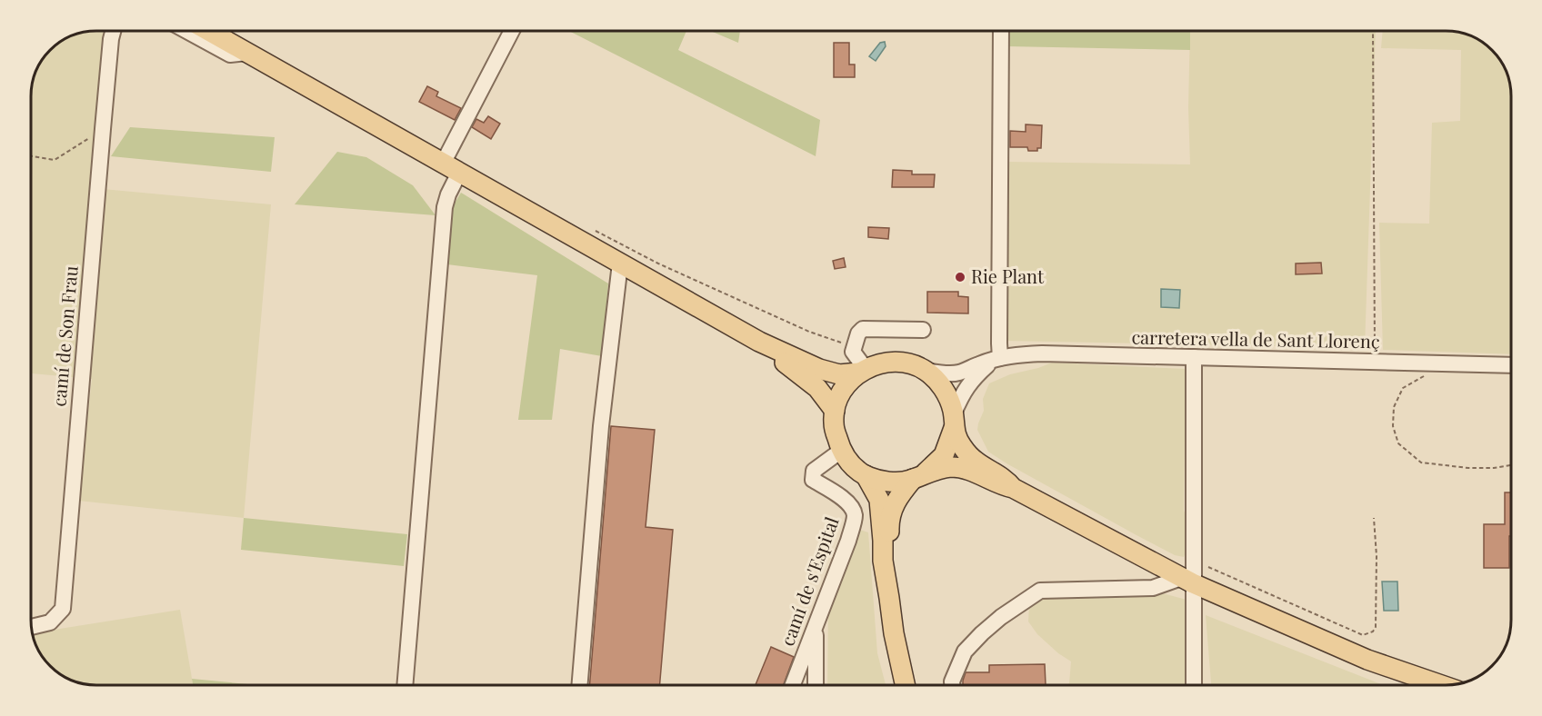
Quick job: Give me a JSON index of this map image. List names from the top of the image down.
{
  "streets": {
    "street": ["camí de Son Frau", "carretera vella de Sant Llorenç", "camí de s'Espital"]
  },
  "crossings": [
    ["carretera vella de Sant Llorenç", "camí de s'Espital"]
  ],
  "places": ["Rie Plant"]
}
